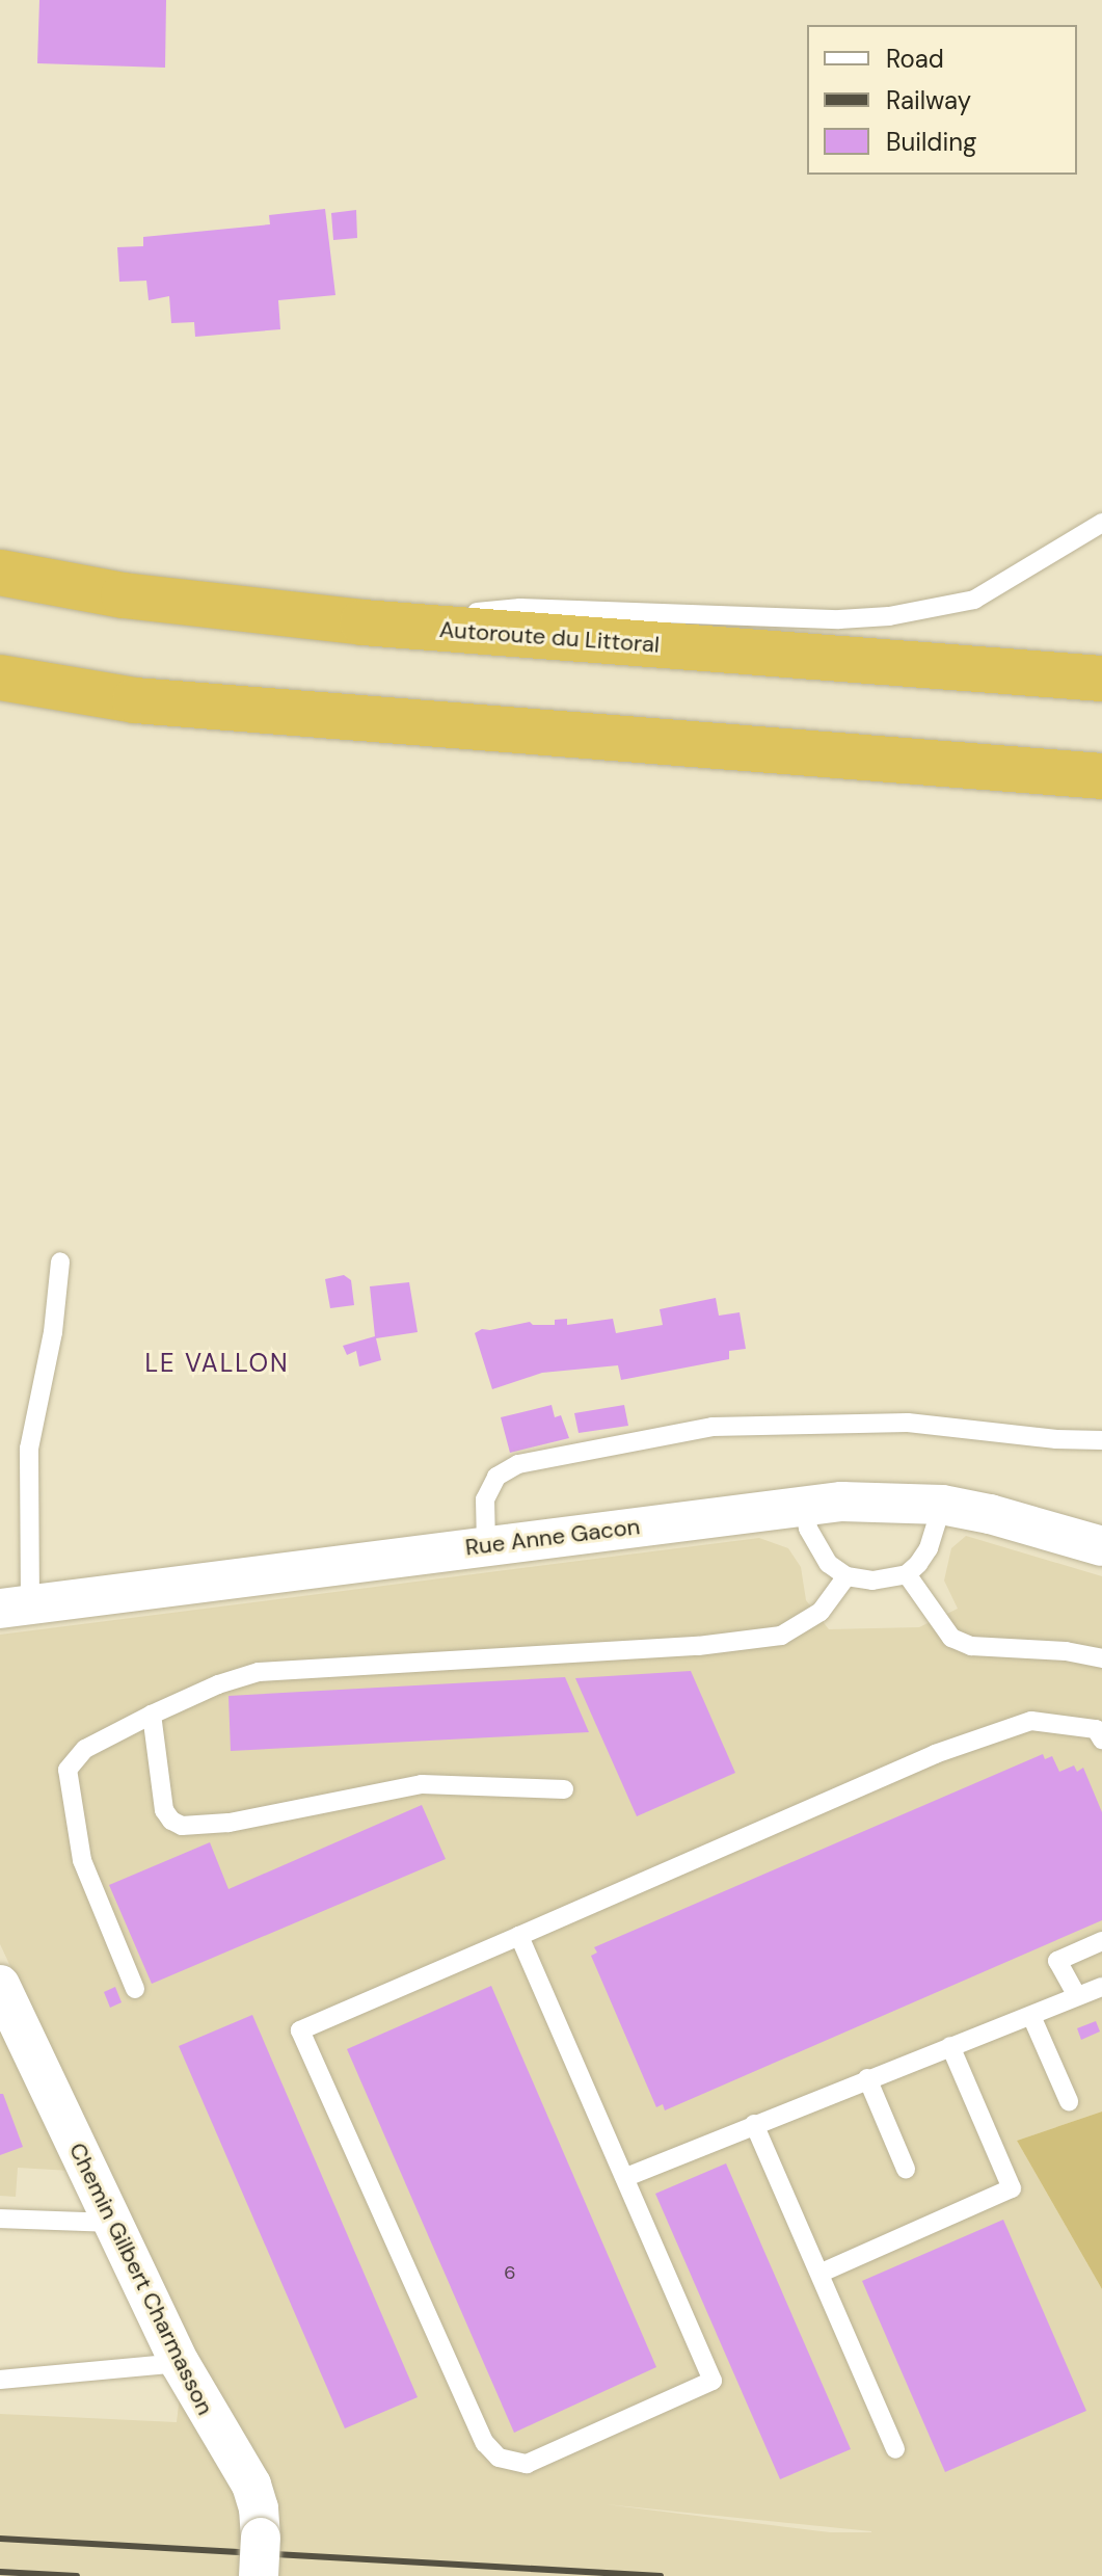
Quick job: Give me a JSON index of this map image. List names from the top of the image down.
{
  "streets": {
    "highway": ["Autoroute du Littoral"],
    "street": ["Rue Anne Gacon", "Chemin Gilbert Charmasson"]
  },
  "districts": ["LE VALLON"],
  "house_numbers": ["6"],
  "legend": ["Road", "Railway", "Building"]
}
